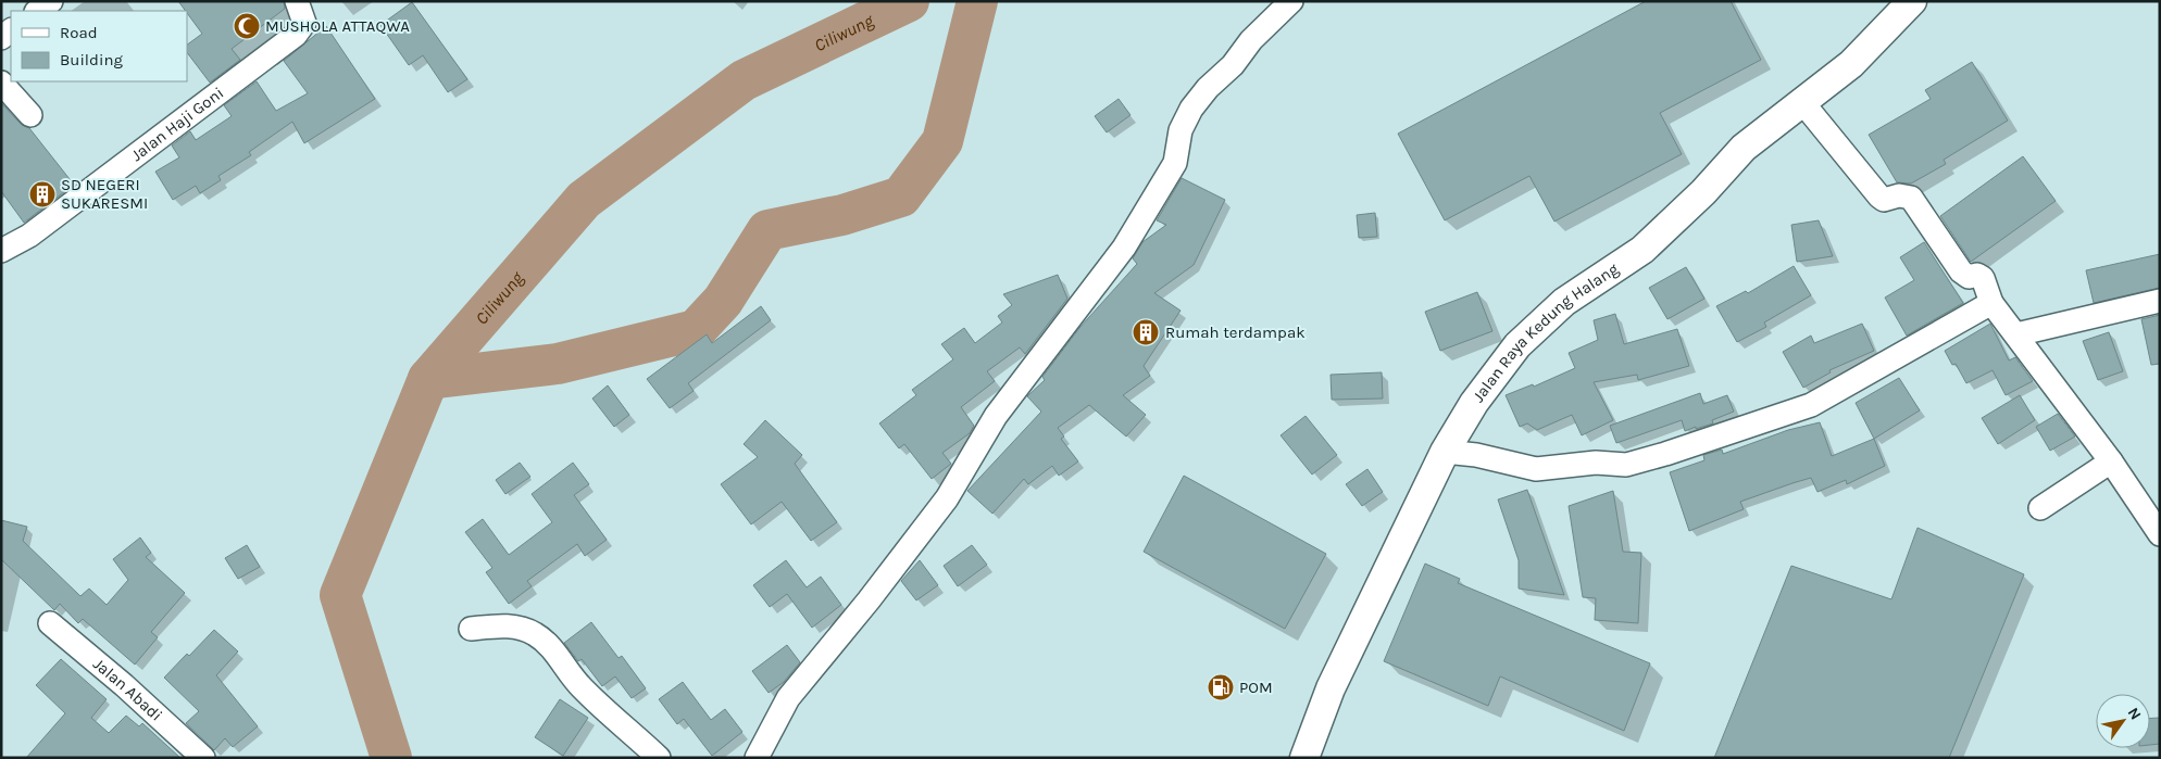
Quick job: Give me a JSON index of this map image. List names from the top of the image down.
{
  "streets": {
    "main road": ["Jalan Raya Kedung Halang"],
    "street": ["Jalan Haji Goni", "Jalan Abadi"]
  },
  "water": ["Ciliwung"],
  "places": {
    "mosque": ["MUSHOLA ATTAQWA"],
    "building": ["SD NEGERI SUKARESMI", "Rumah terdampak"],
    "fuel station": ["POM"]
  },
  "legend": ["Road", "Building"],
  "north": "top right"
}
